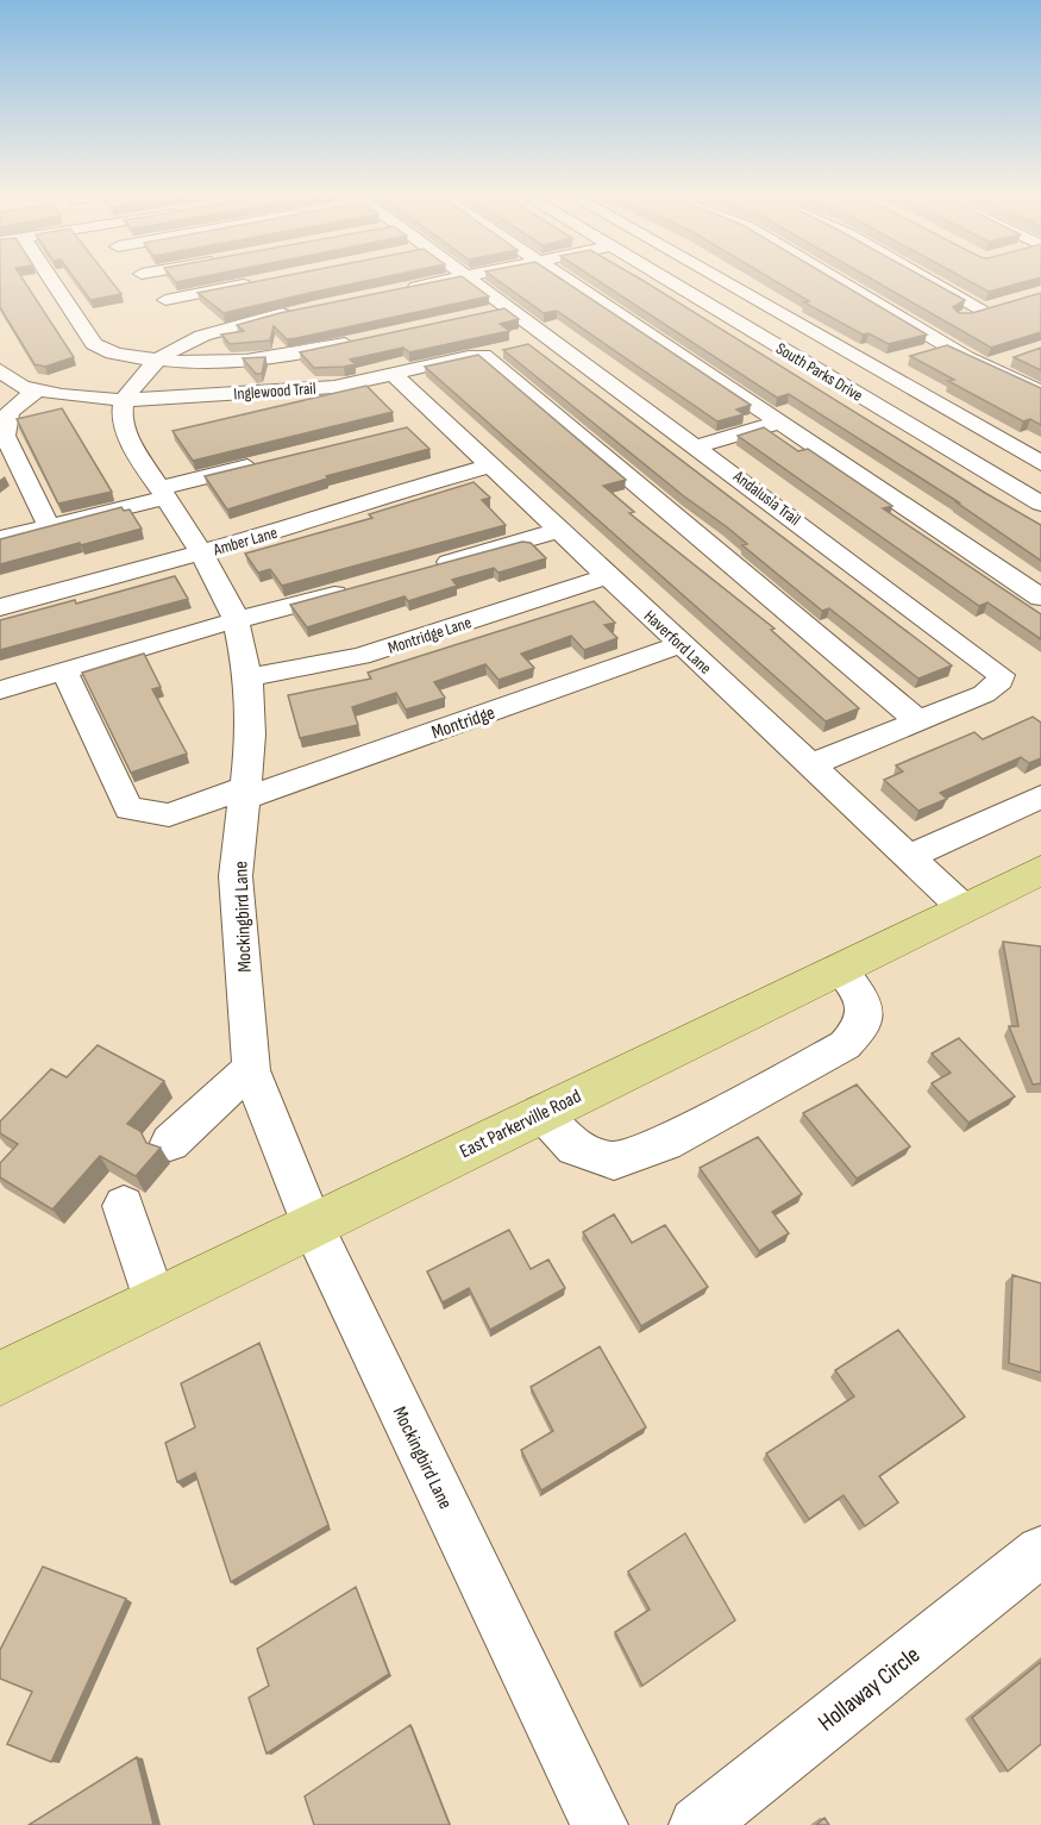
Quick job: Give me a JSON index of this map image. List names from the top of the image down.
{
  "streets": {
    "main road": ["East Parkerville Road"],
    "street": [
      "South Parks Drive",
      "Inglewood Trail",
      "Andalusia Trail",
      "Amber Lane",
      "Montridge Lane",
      "Haverford Lane",
      "Montridge",
      "Mockingbird Lane",
      "Hollaway Circle"
    ]
  },
  "crossings": [
    ["Inglewood Trail", "Andalusia Trail"],
    ["Inglewood Trail", "Haverford Lane"],
    ["Inglewood Trail", "Mockingbird Lane"],
    ["Andalusia Trail", "Haverford Lane"],
    ["Amber Lane", "Haverford Lane"],
    ["Amber Lane", "Mockingbird Lane"],
    ["Montridge Lane", "Haverford Lane"],
    ["Montridge Lane", "Mockingbird Lane"],
    ["Haverford Lane", "Montridge"],
    ["Haverford Lane", "East Parkerville Road"],
    ["Montridge", "Mockingbird Lane"],
    ["Mockingbird Lane", "East Parkerville Road"]
  ]
}
